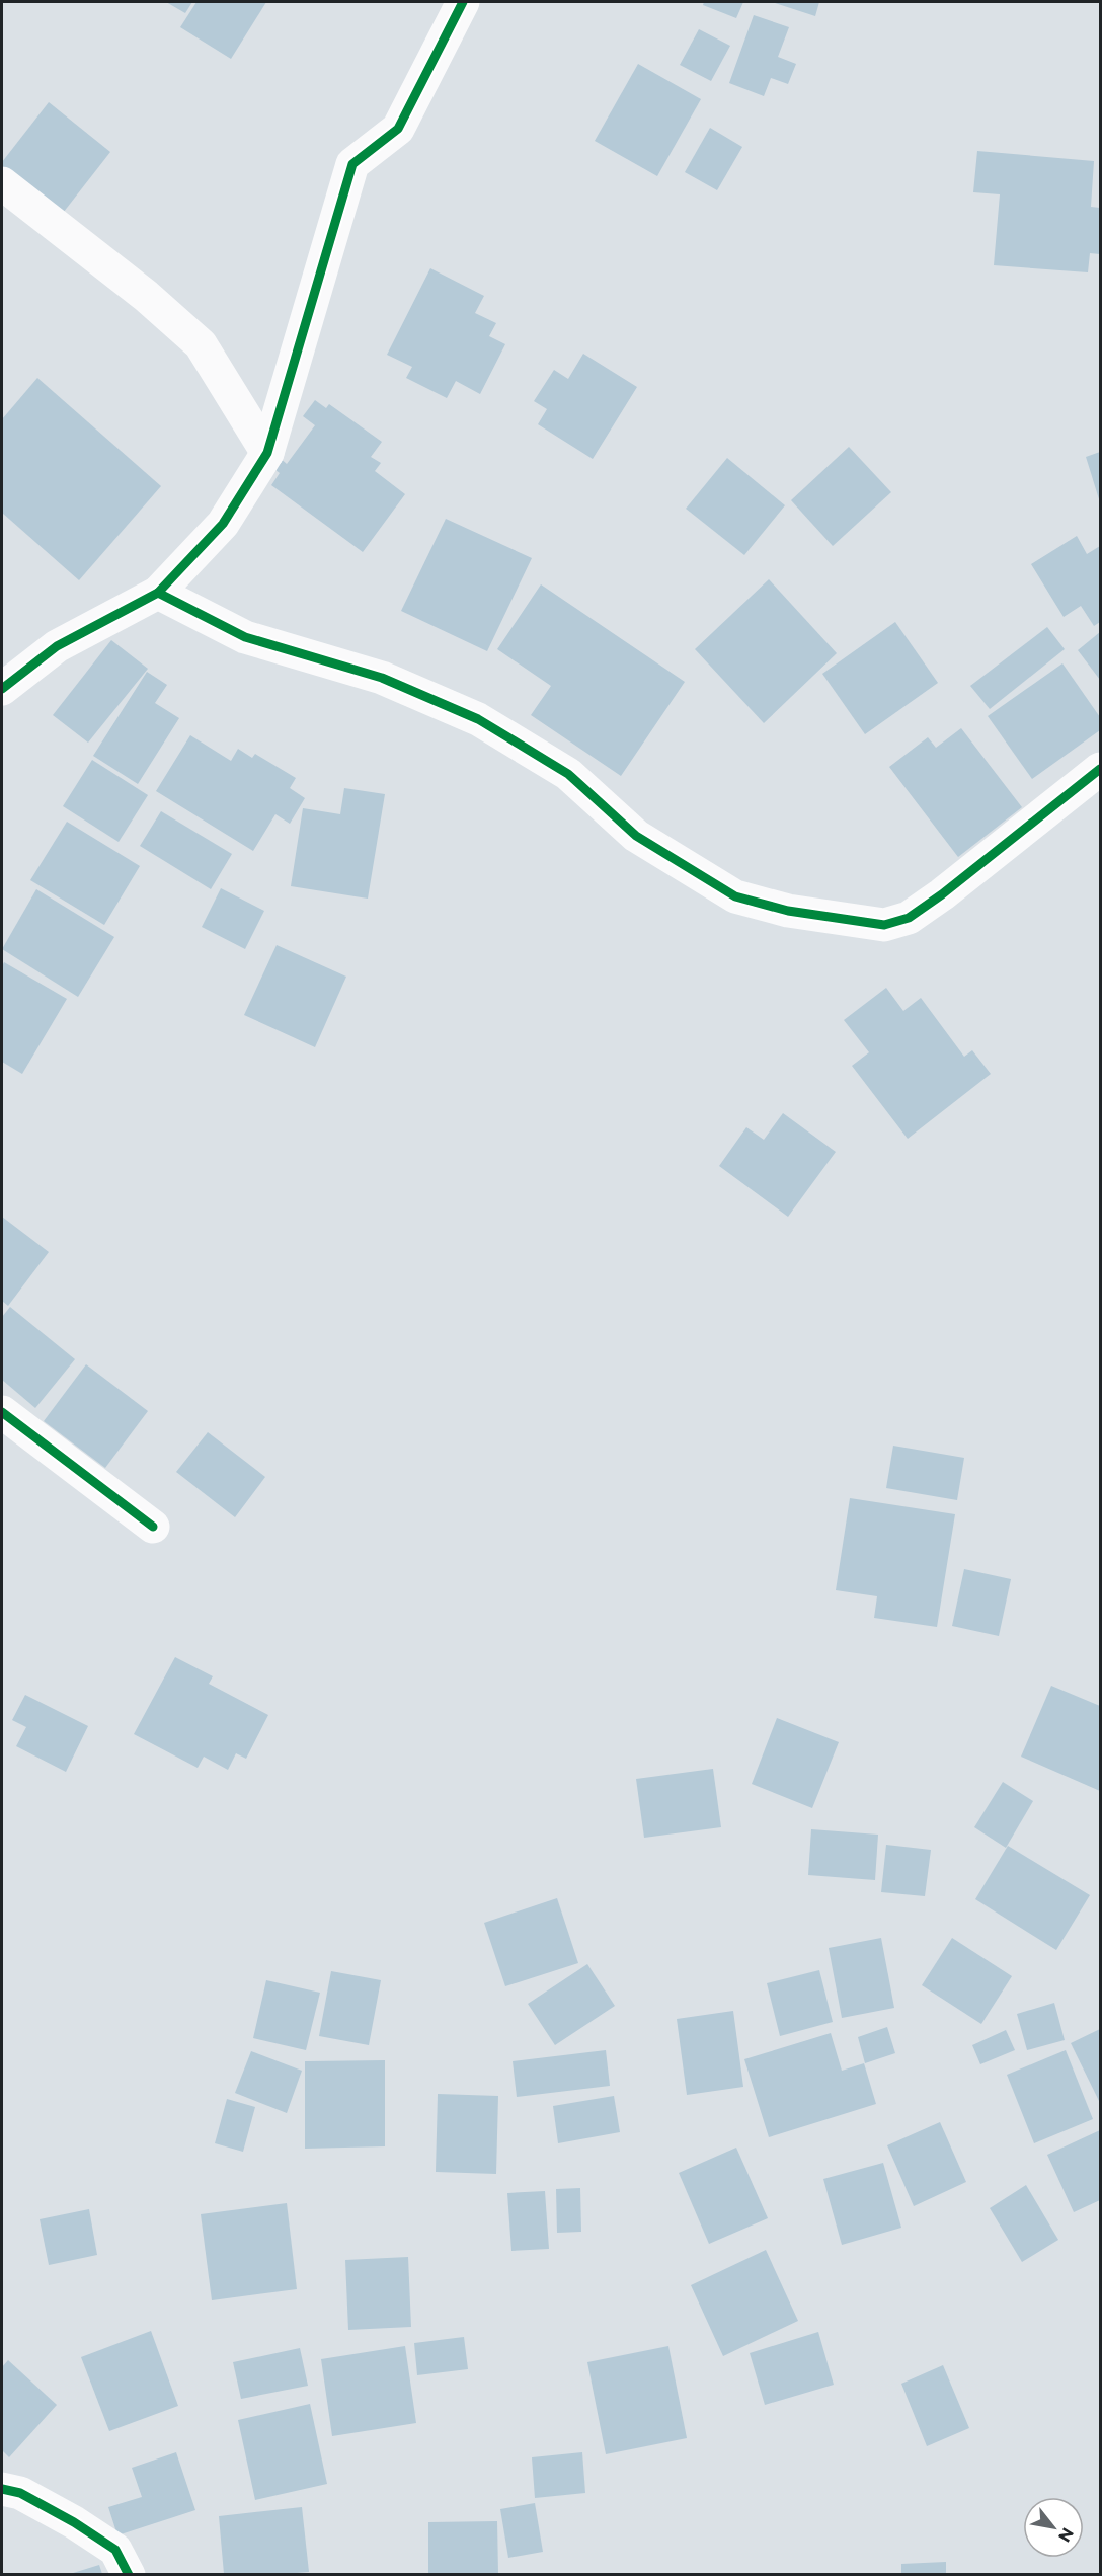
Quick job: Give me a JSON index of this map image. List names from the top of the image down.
{
  "north": "bottom right"
}
